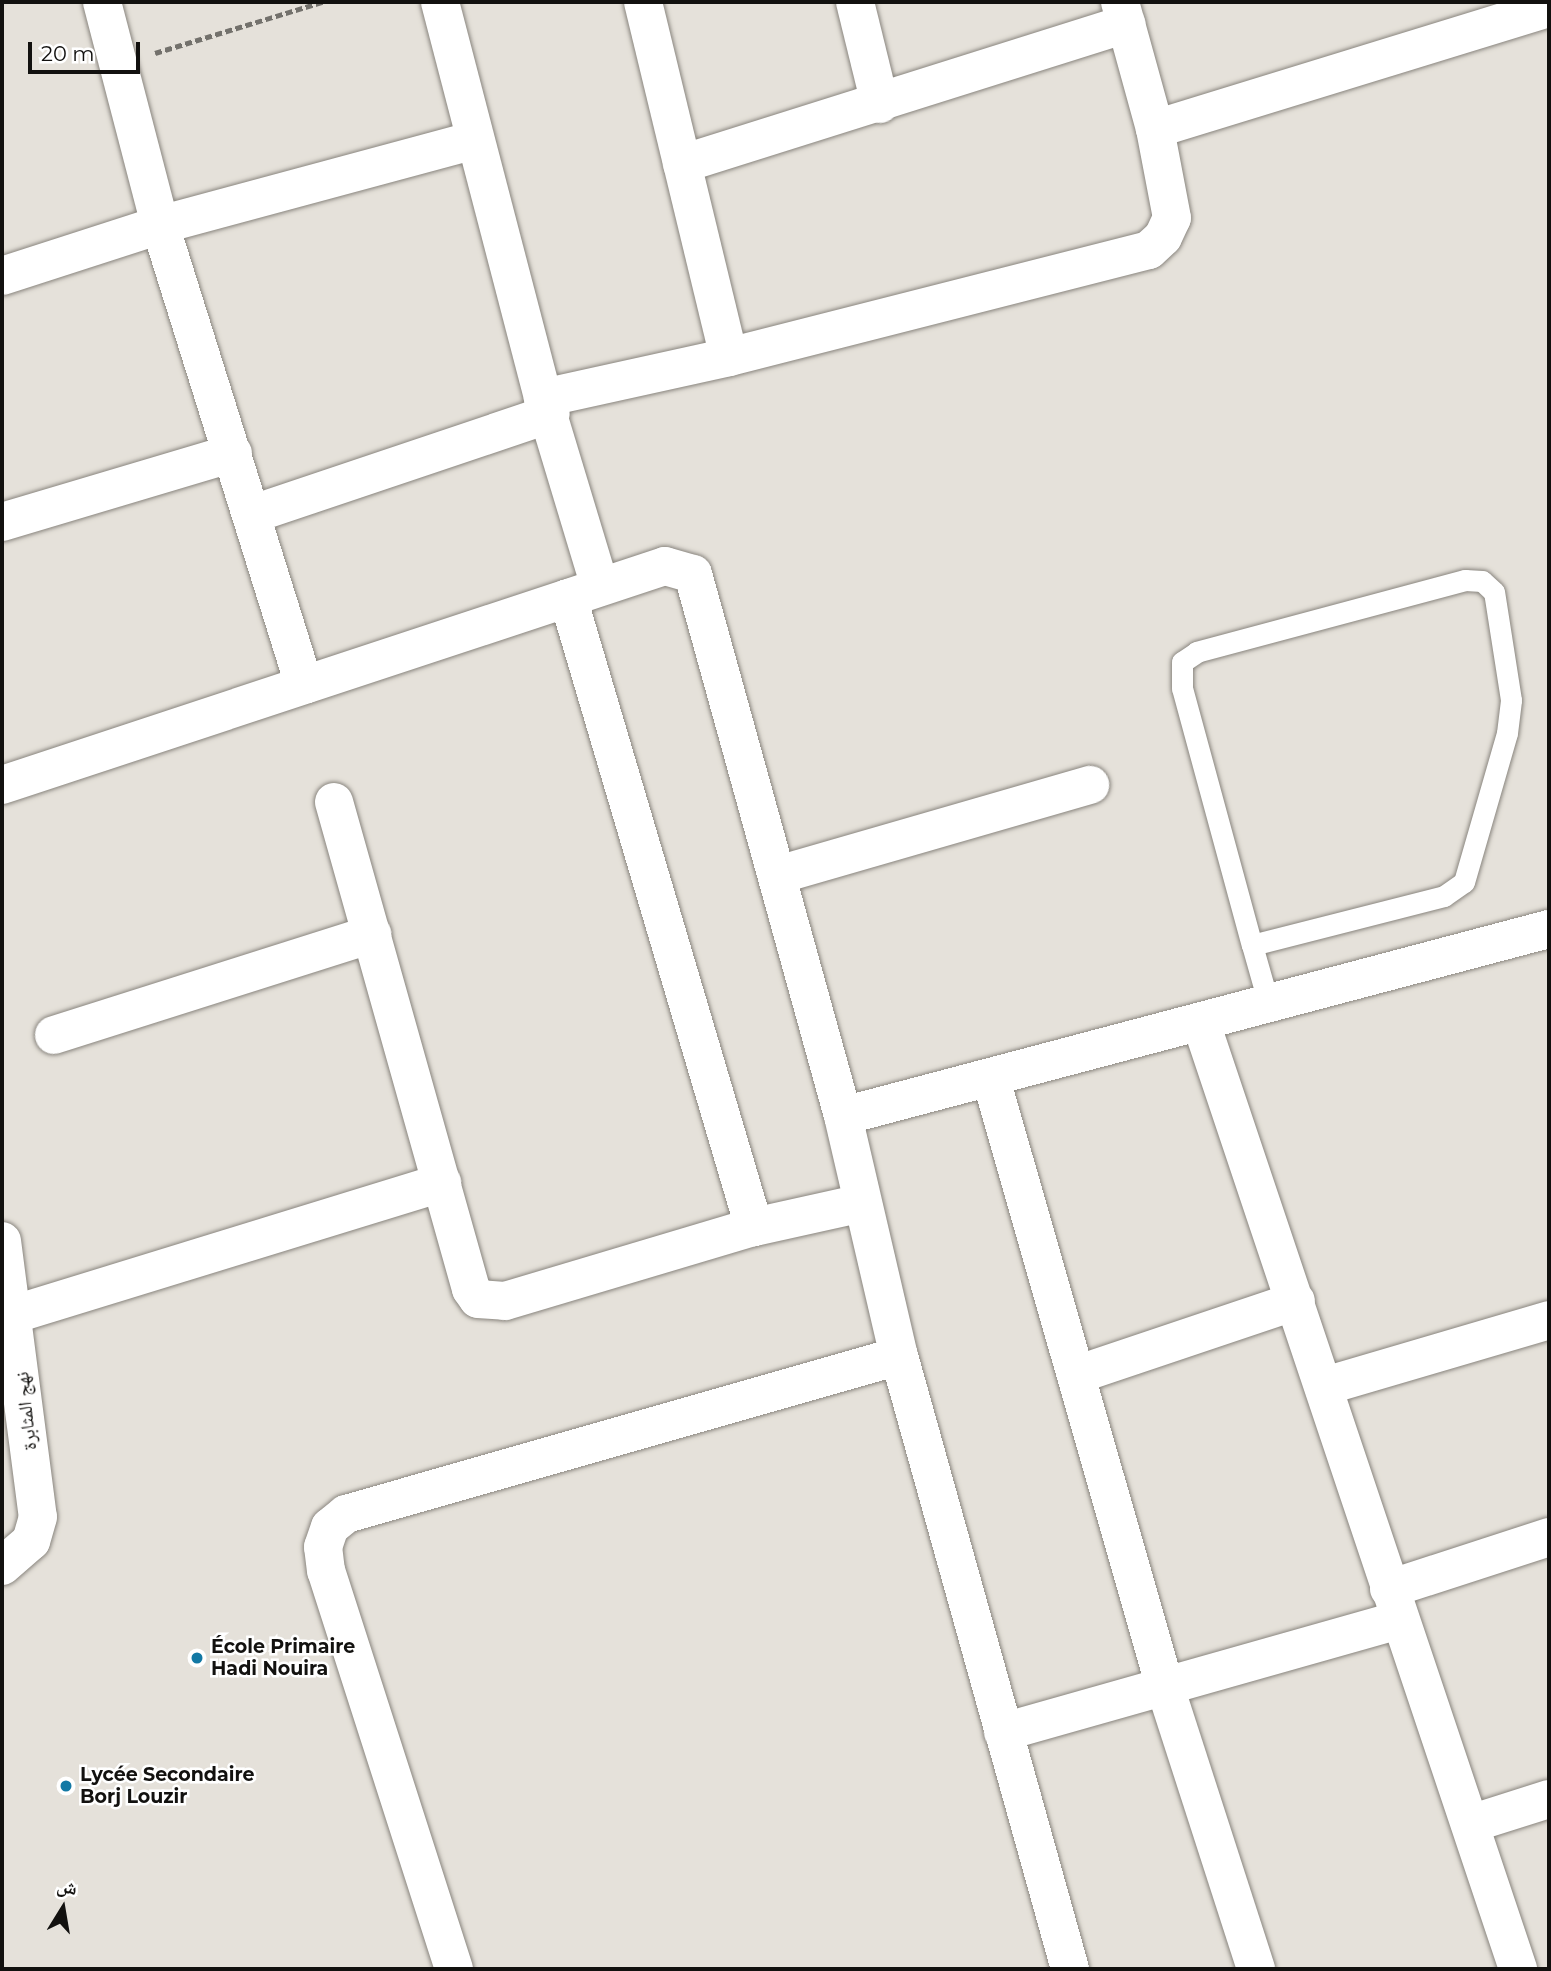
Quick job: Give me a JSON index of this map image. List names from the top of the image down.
{
  "streets": {
    "street": ["نهج المثابرة"]
  },
  "places": ["École Primaire Hadi Nouira", "Lycée Secondaire Borj Louzir"],
  "scale_bar": "20 m",
  "north": "top"
}
